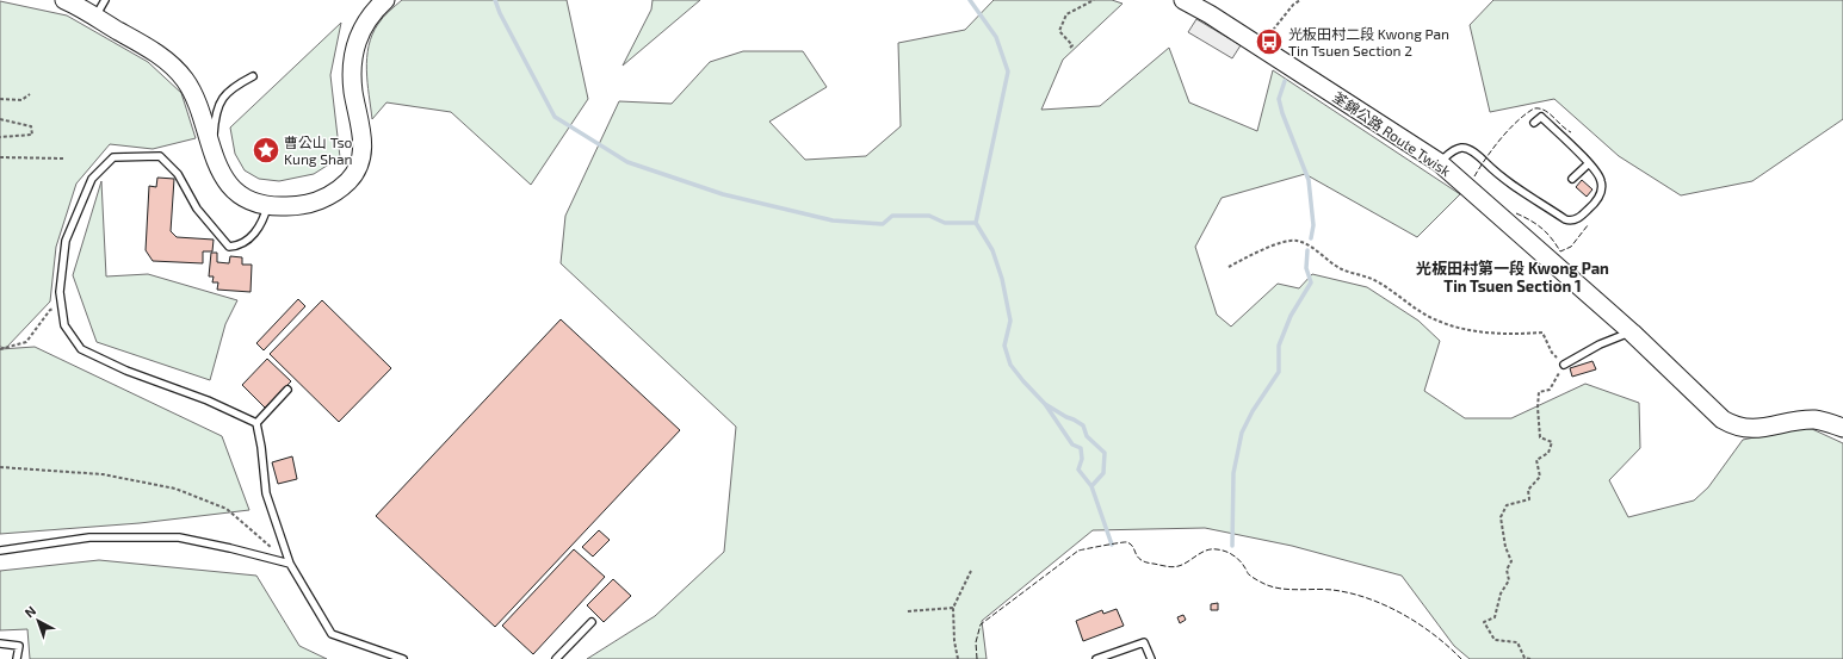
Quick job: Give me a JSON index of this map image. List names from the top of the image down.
{
  "streets": {
    "main road": ["荃錦公路 Route Twisk"]
  },
  "districts": ["光板田村第一段 Kwong Pan Tin Tsuen Section 1"],
  "places": {
    "bus stop": ["光板田村二段 Kwong Pan Tin Tsuen Section 2"],
    "place": ["曹公山 Tso Kung Shan"]
  },
  "north": "top left"
}
